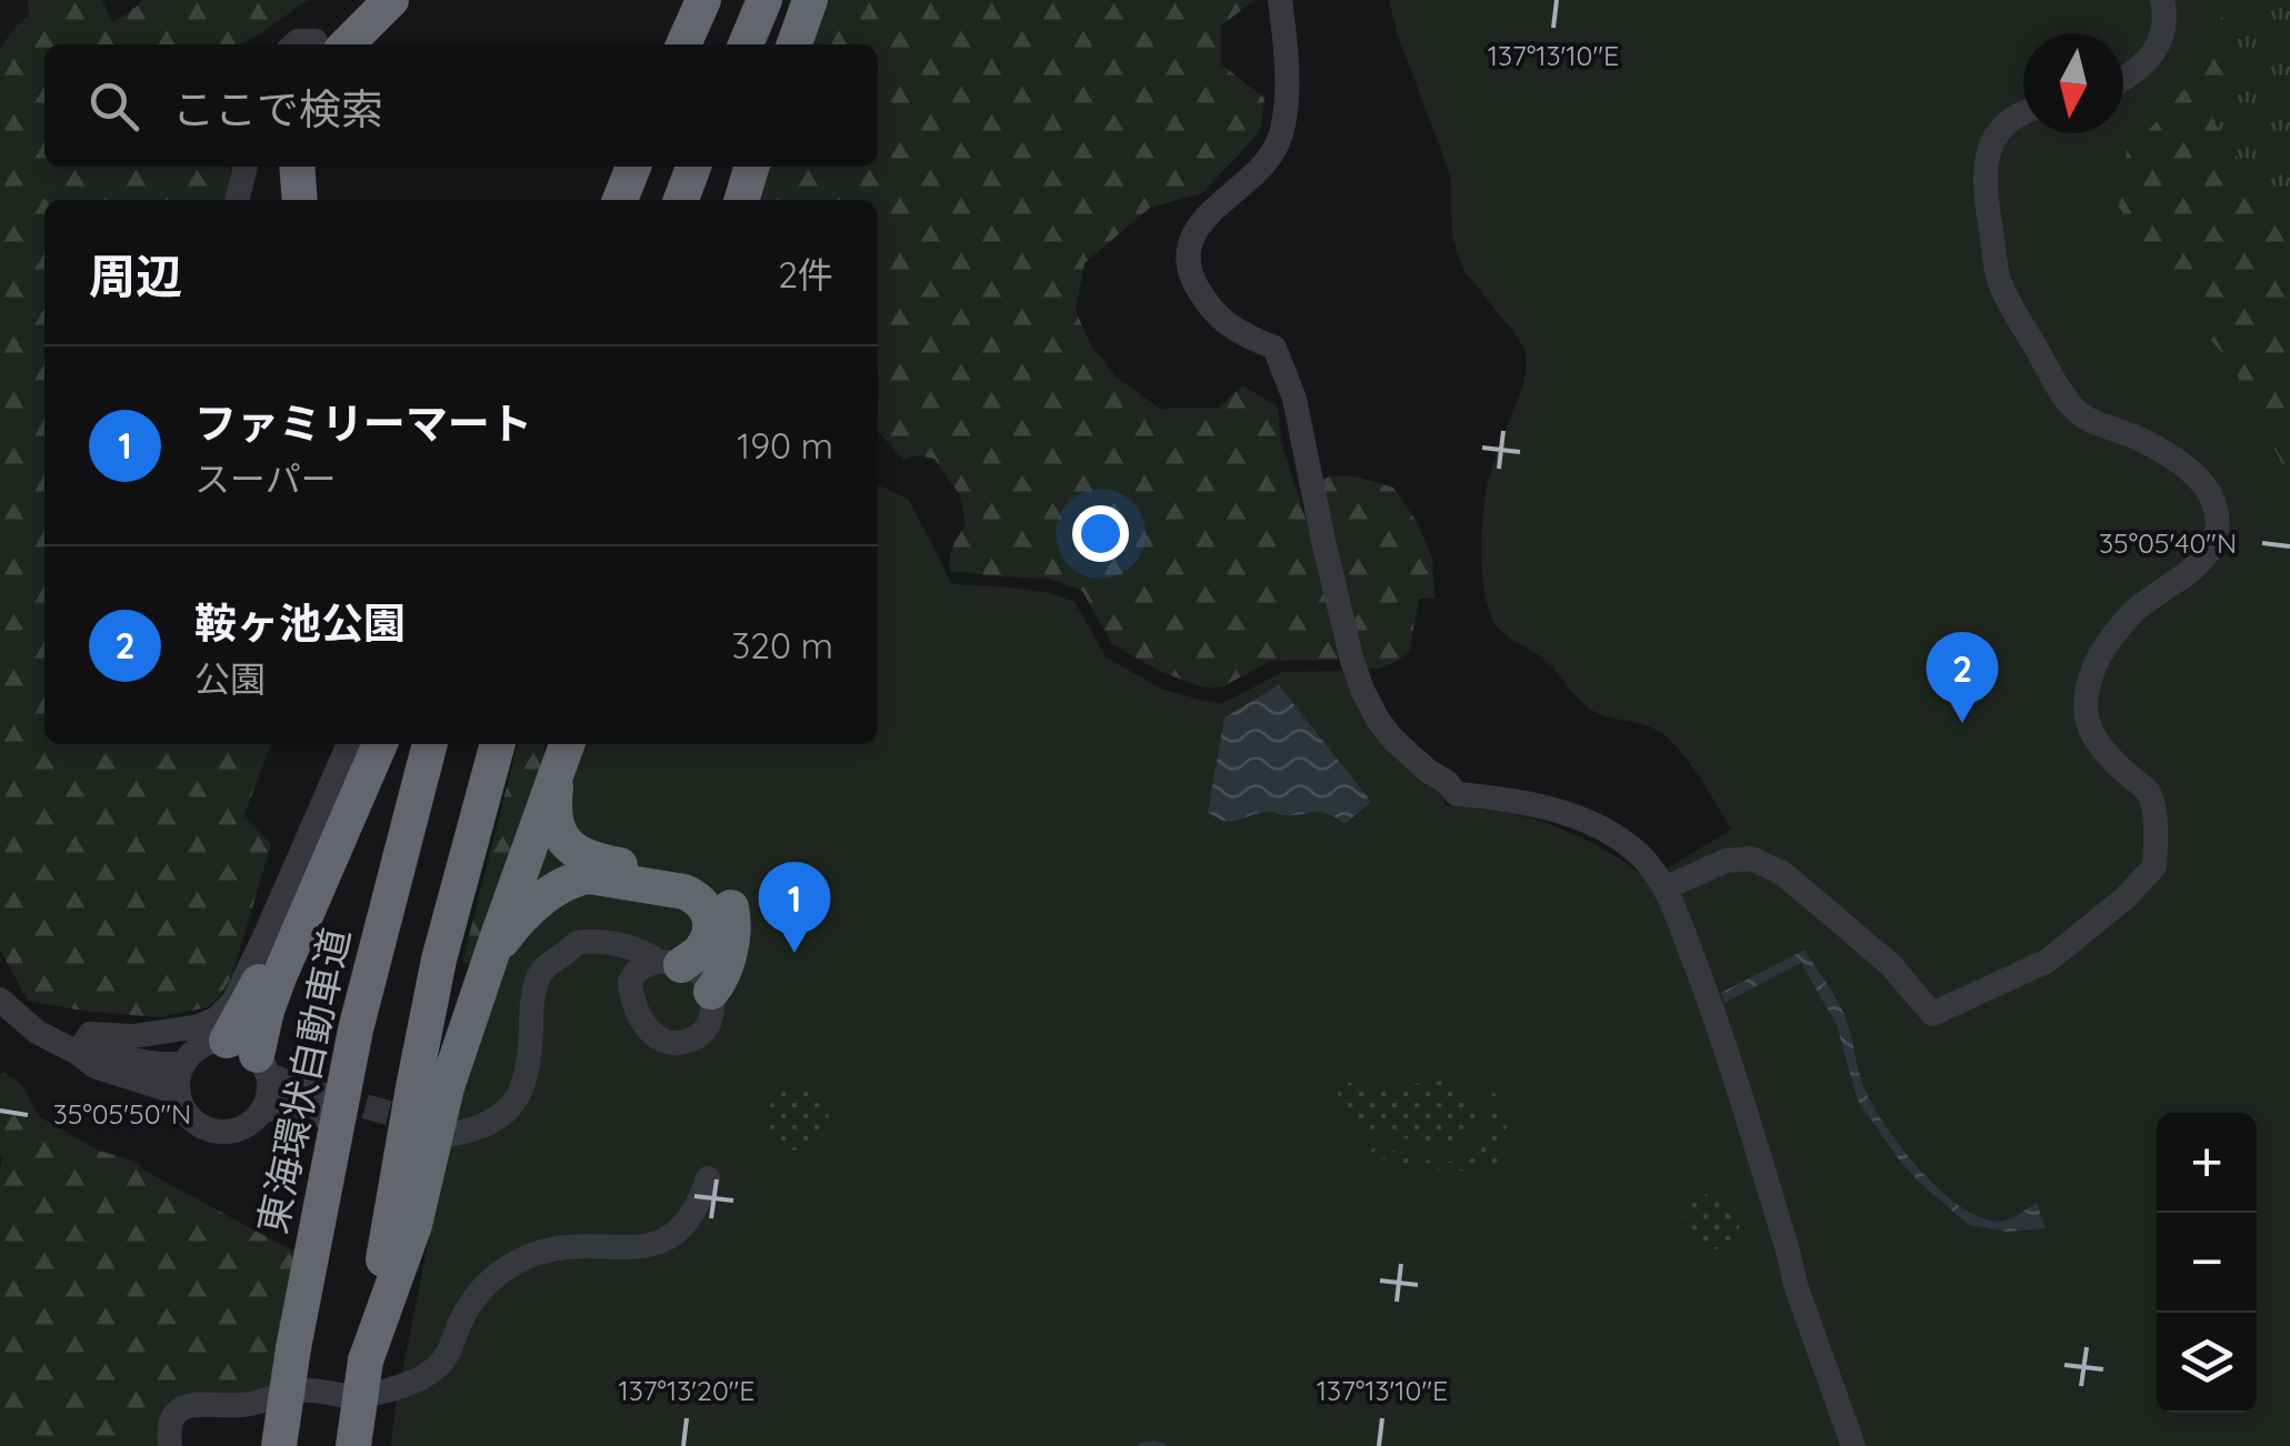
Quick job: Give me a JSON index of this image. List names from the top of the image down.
{
  "streets": {
    "highway": ["東海環状自動車道"]
  },
  "north": "bottom",
  "page": {
    "search": "ここで検索",
    "heading": ["周辺", "2件"],
    "list": [
      {
        "mark": "1",
        "name": "ファミリーマート",
        "note": "スーパー",
        "value": "190 m"
      },
      {
        "mark": "2",
        "name": "鞍ヶ池公園",
        "note": "公園",
        "value": "320 m"
      }
    ],
    "pins": ["2", "1"],
    "map_buttons": ["+", "−"]
  },
  "coordinates": [
    "137°13'10\"E",
    "35°05'40\"N",
    "35°05'50\"N",
    "137°13'20\"E"
  ]
}
